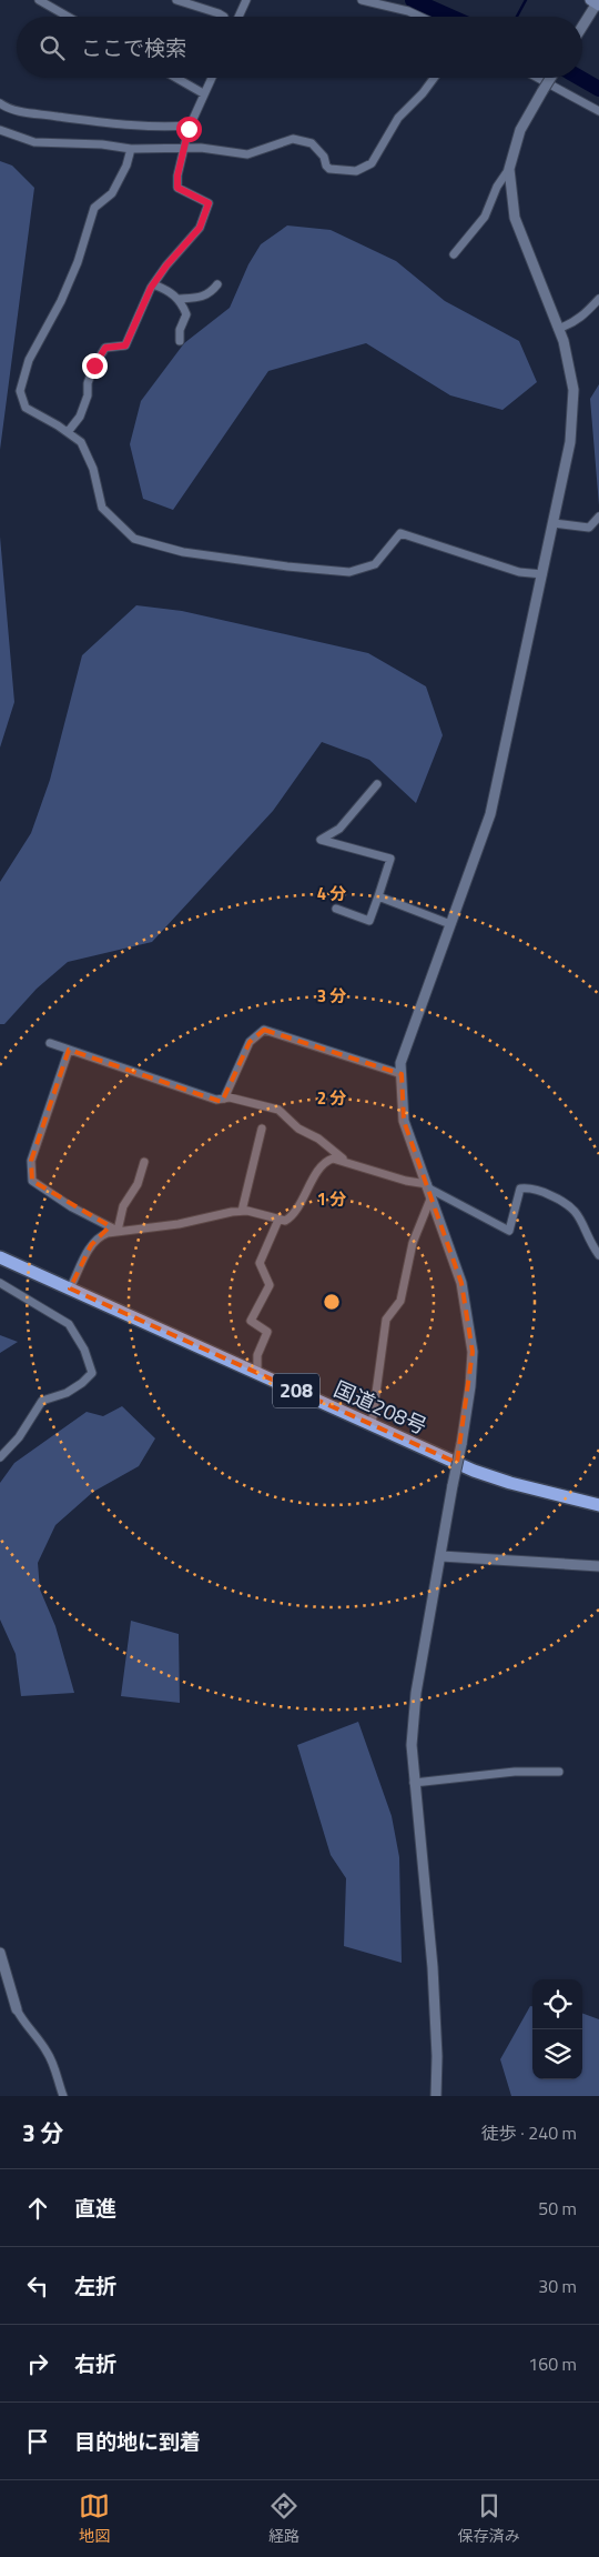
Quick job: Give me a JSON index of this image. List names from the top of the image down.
{
  "streets": {
    "highway": ["208", "国道208号"]
  },
  "page": {
    "search": "ここで検索",
    "heading": ["3 分", "徒歩 · 240 m"],
    "list": [
      ["直進", "50 m"],
      ["左折", "30 m"],
      ["右折", "160 m"],
      "目的地に到着"
    ],
    "nav": ["地図", "経路", "保存済み"]
  },
  "rings": [
    "4 分",
    "3 分",
    "2 分",
    "1 分"
  ]
}
